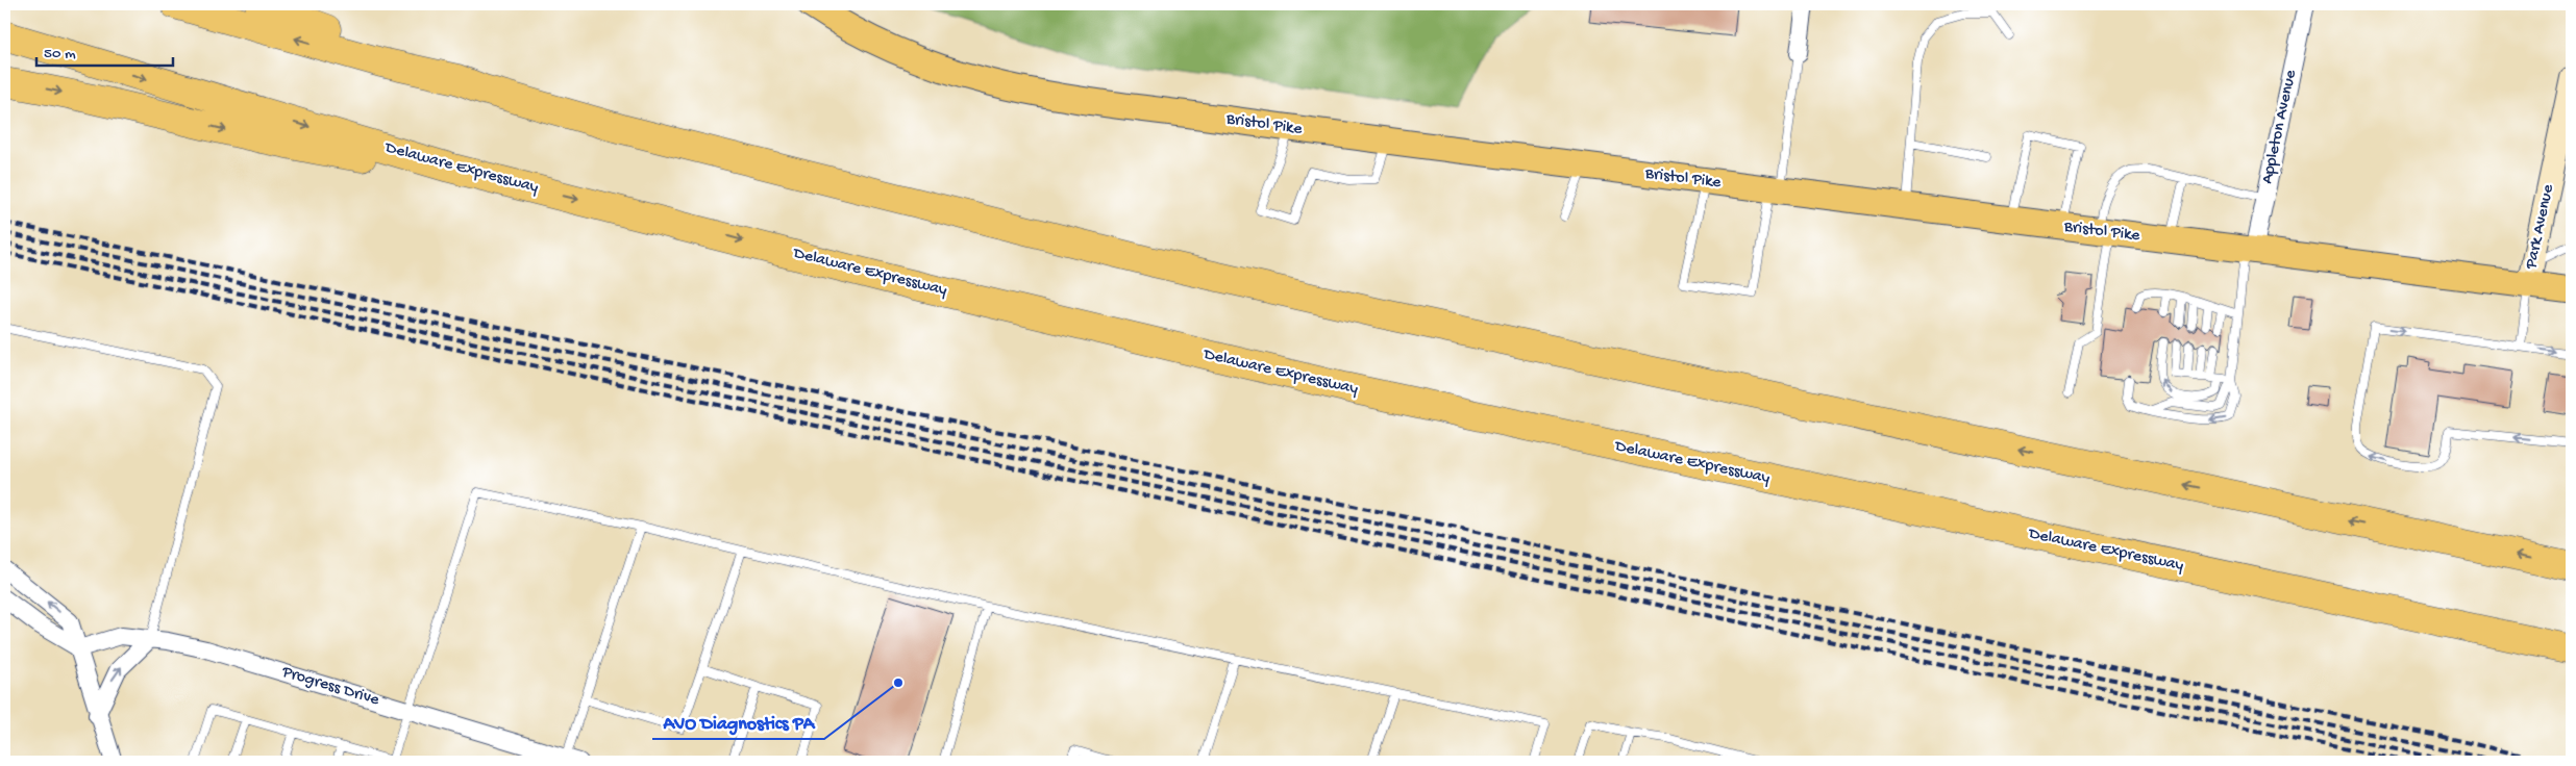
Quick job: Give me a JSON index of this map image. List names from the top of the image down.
{
  "streets": {
    "highway": ["Delaware Expressway"],
    "main road": ["Bristol Pike"],
    "street": ["Appleton Avenue", "Park Avenue", "Progress Drive"]
  },
  "crossings": [
    ["Bristol Pike", "Appleton Avenue"],
    ["Bristol Pike", "Park Avenue"]
  ],
  "places": ["AVO Diagnostics PA"],
  "scale_bar": "50 m"
}
